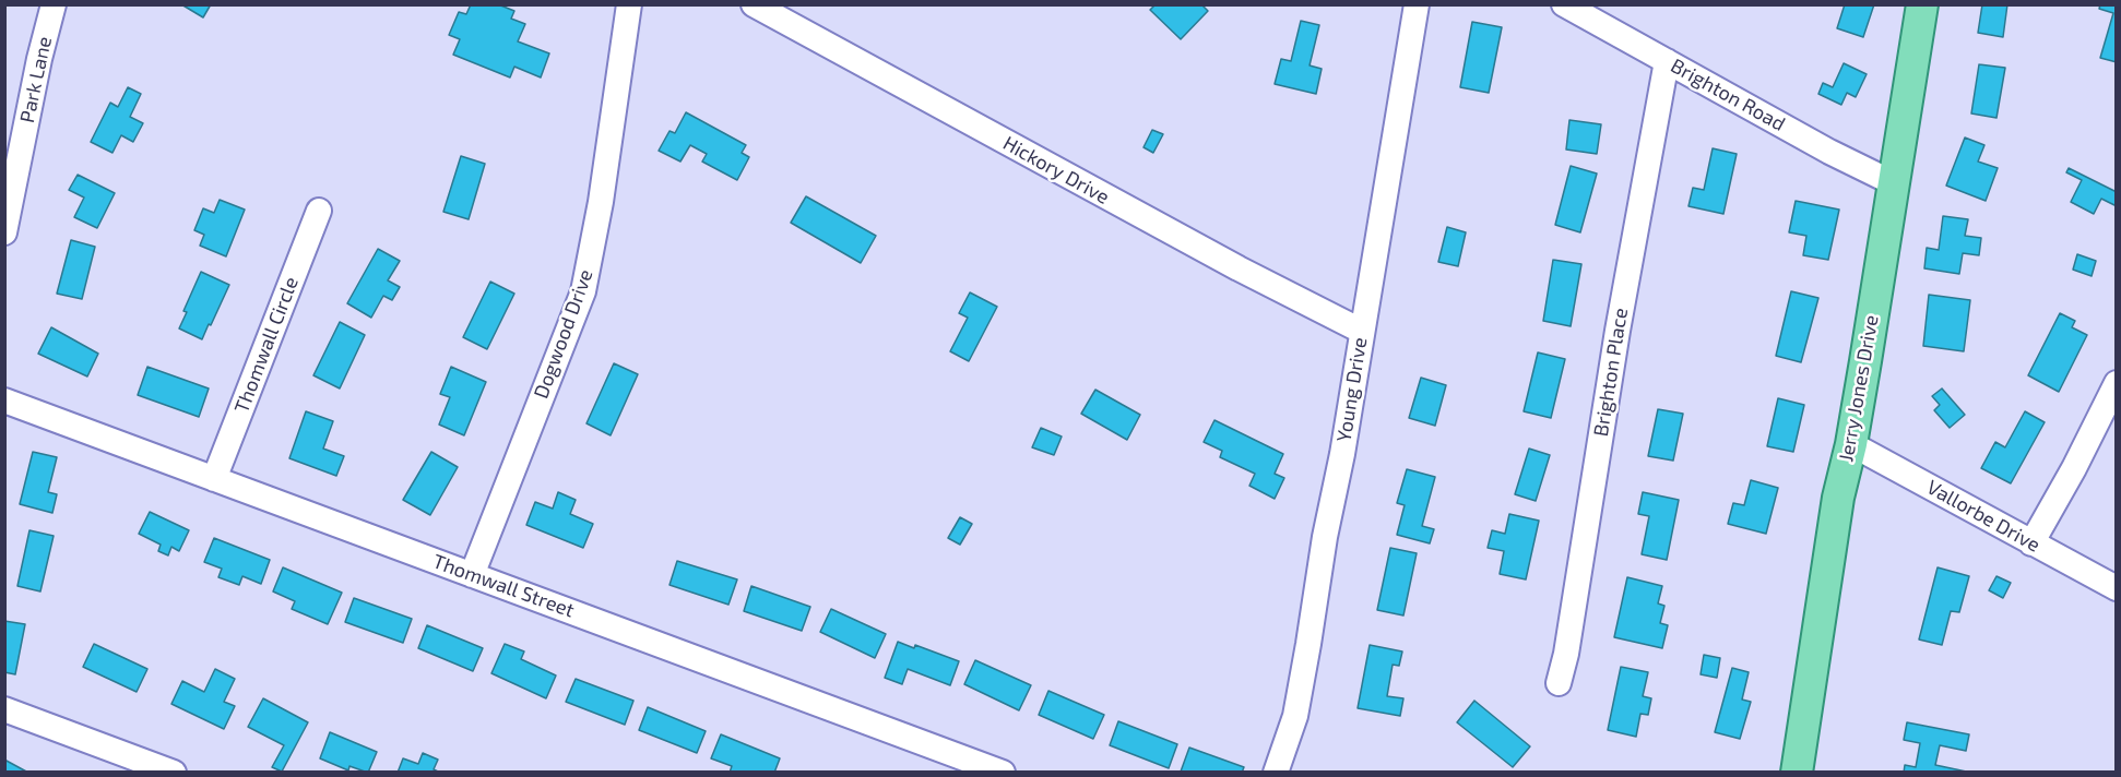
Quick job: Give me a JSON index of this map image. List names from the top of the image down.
{
  "streets": {
    "main road": ["Jerry Jones Drive"],
    "street": [
      "Park Lane",
      "Brighton Road",
      "Hickory Drive",
      "Dogwood Drive",
      "Thomwall Circle",
      "Brighton Place",
      "Young Drive",
      "Vallorbe Drive",
      "Thomwall Street"
    ]
  },
  "crossings": [
    ["Brighton Road", "Brighton Place"],
    ["Brighton Road", "Jerry Jones Drive"],
    ["Hickory Drive", "Young Drive"],
    ["Dogwood Drive", "Thomwall Street"],
    ["Thomwall Circle", "Thomwall Street"],
    ["Jerry Jones Drive", "Vallorbe Drive"]
  ]
}
